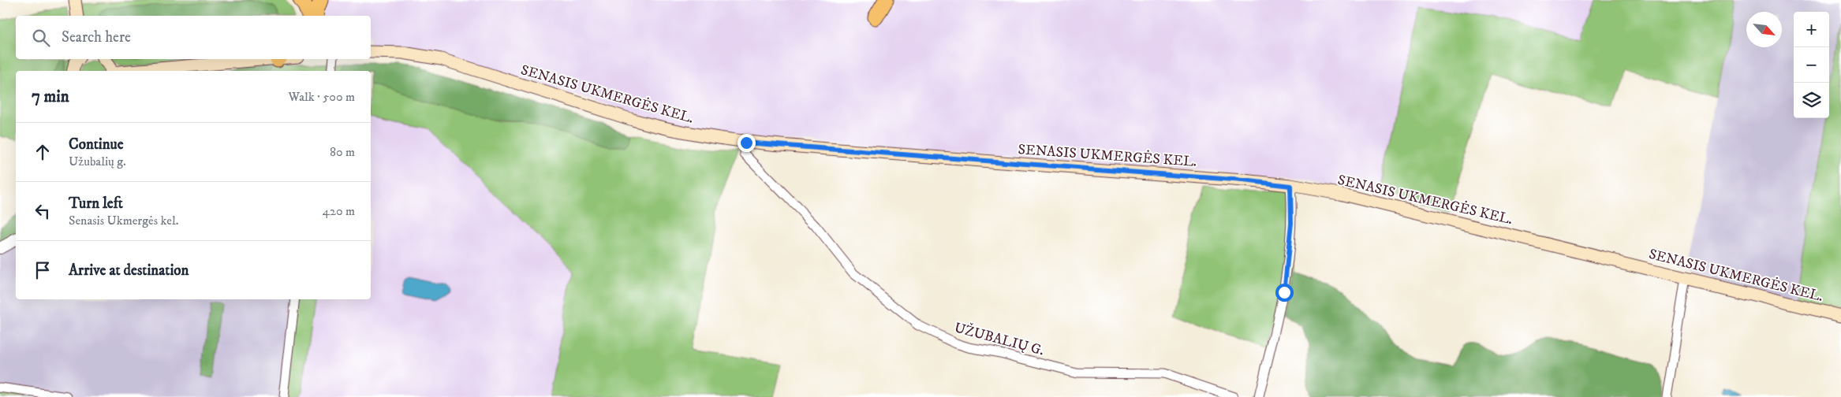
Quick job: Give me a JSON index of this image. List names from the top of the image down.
{
  "streets": {
    "main road": ["SENASIS UKMERGĖS KEL."],
    "street": ["UŽUBALIŲ G."]
  },
  "crossings": [
    ["SENASIS UKMERGĖS KEL.", "UŽUBALIŲ G."]
  ],
  "north": "bottom right",
  "page": {
    "map_buttons": ["+", "−"],
    "search": "Search here",
    "heading": ["7 min", "Walk · 500 m"],
    "list": [
      ["Continue", "Užubalių g.", "80 m"],
      ["Turn left", "Senasis Ukmergės kel.", "420 m"],
      "Arrive at destination"
    ]
  }
}
